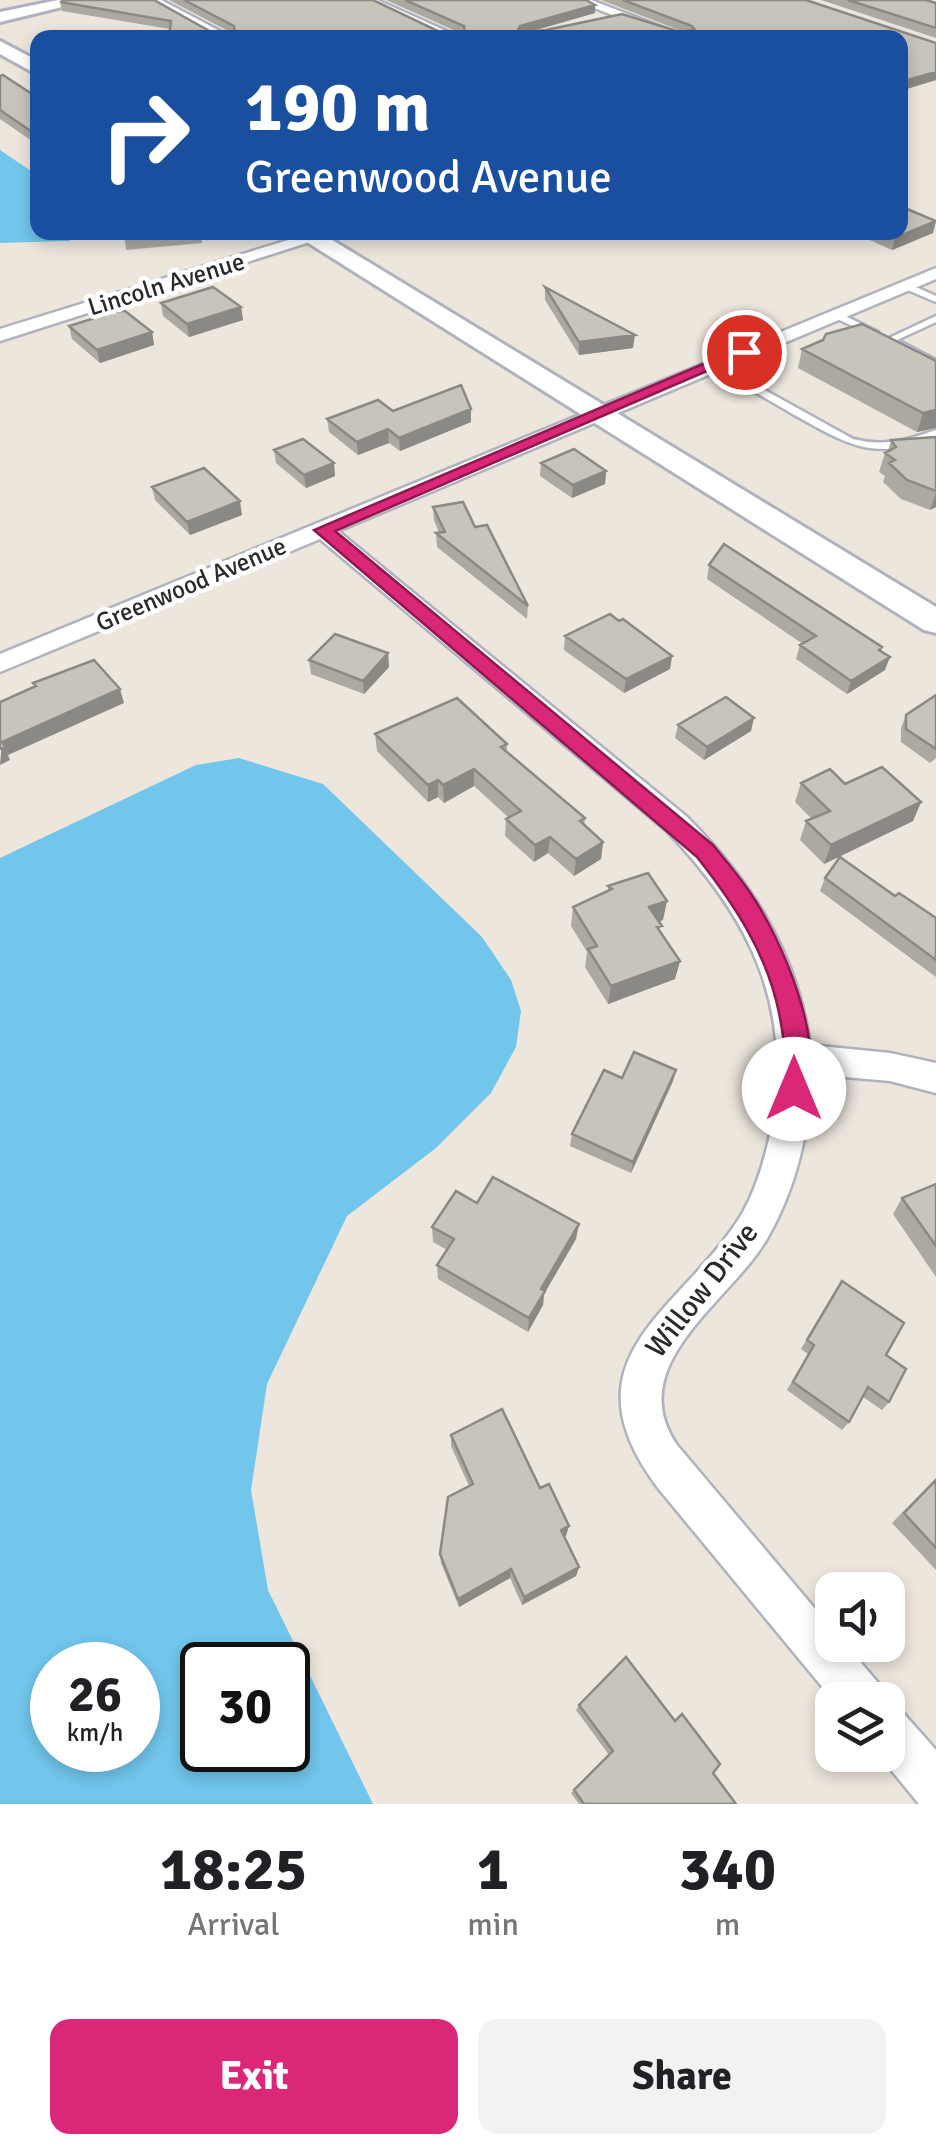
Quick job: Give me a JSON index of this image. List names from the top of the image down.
{
  "streets": {
    "street": ["Lincoln Avenue", "Greenwood Avenue", "Willow Drive"]
  },
  "crossings": [
    ["Greenwood Avenue", "Willow Drive"]
  ],
  "page": {
    "turn": ["190 m", "Greenwood Avenue"],
    "speed": "26 km/h",
    "limit": "30",
    "eta": [
      "18:25",
      "Arrival",
      "1",
      "min",
      "340",
      "m"
    ],
    "buttons": ["Exit", "Share"]
  }
}
